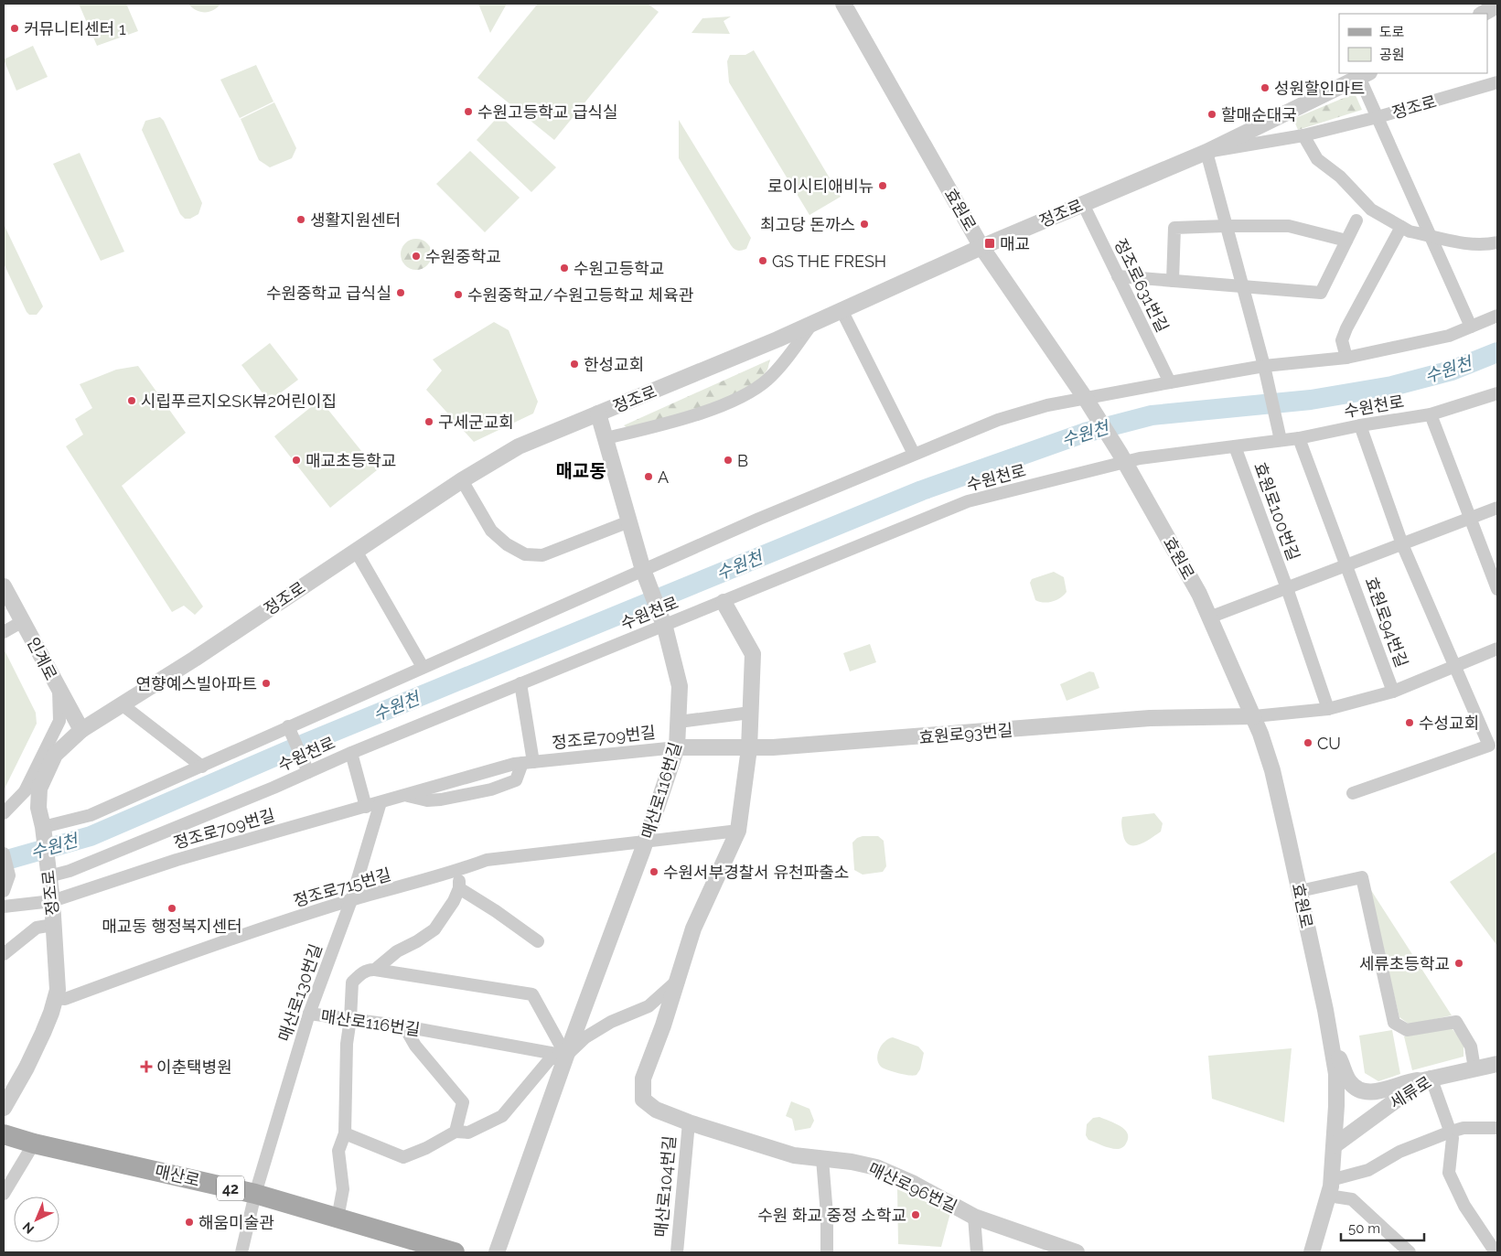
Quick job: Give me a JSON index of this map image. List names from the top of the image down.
{
  "streets": {
    "main road": ["매산로", "42"],
    "street": [
      "정조로",
      "효원로",
      "정조로631번길",
      "수원천로",
      "효원로100번길",
      "효원로94번길",
      "인계로",
      "효원로93번길",
      "정조로709번길",
      "매산로116번길",
      "정조로715번길",
      "매산로130번길",
      "세류로",
      "매산로104번길",
      "매산로96번길"
    ]
  },
  "crossings": [
    ["정조로", "효원로"],
    ["정조로", "정조로631번길"],
    ["정조로", "수원천로"],
    ["정조로", "인계로"],
    ["정조로", "정조로709번길"],
    ["정조로", "매산로116번길"],
    ["정조로", "정조로715번길"],
    ["효원로", "수원천로"],
    ["효원로", "효원로100번길"],
    ["효원로", "효원로94번길"],
    ["효원로", "효원로93번길"],
    ["효원로", "세류로"],
    ["정조로631번길", "수원천로"],
    ["수원천로", "효원로100번길"],
    ["수원천로", "정조로709번길"],
    ["수원천로", "매산로116번길"],
    ["수원천로", "매산로96번길"],
    ["효원로100번길", "효원로94번길"],
    ["효원로94번길", "효원로93번길"],
    ["효원로93번길", "정조로709번길"],
    ["효원로93번길", "매산로116번길"],
    ["효원로93번길", "매산로96번길"],
    ["정조로709번길", "매산로116번길"],
    ["정조로709번길", "매산로130번길"],
    ["매산로116번길", "정조로715번길"],
    ["매산로116번길", "매산로130번길"],
    ["매산로116번길", "매산로96번길"],
    ["정조로715번길", "매산로130번길"],
    ["정조로715번길", "매산로96번길"],
    ["매산로130번길", "매산로"],
    ["매산로104번길", "매산로96번길"]
  ],
  "districts": ["매교동"],
  "water": ["수원천"],
  "places": {
    "other": [
      "커뮤니티센터 1",
      "성원할인마트",
      "수원고등학교 급식실",
      "할매순대국",
      "로이시티애비뉴",
      "생활지원센터",
      "최고당 돈까스",
      "수원중학교",
      "GS THE FRESH",
      "수원고등학교",
      "수원중학교 급식실",
      "수원중학교/수원고등학교 체육관",
      "한성교회",
      "시립푸르지오SK뷰2어린이집",
      "구세군교회",
      "매교초등학교",
      "B",
      "A",
      "연향예스빌아파트",
      "수성교회",
      "CU",
      "수원서부경찰서 유천파출소",
      "매교동 행정복지센터",
      "세류초등학교",
      "수원 화교 중정 소학교",
      "해움미술관"
    ],
    "transit": ["매교"],
    "health": ["이춘택병원"]
  },
  "legend": ["도로", "공원"],
  "scale_bar": "50 m",
  "north": "bottom left"
}
